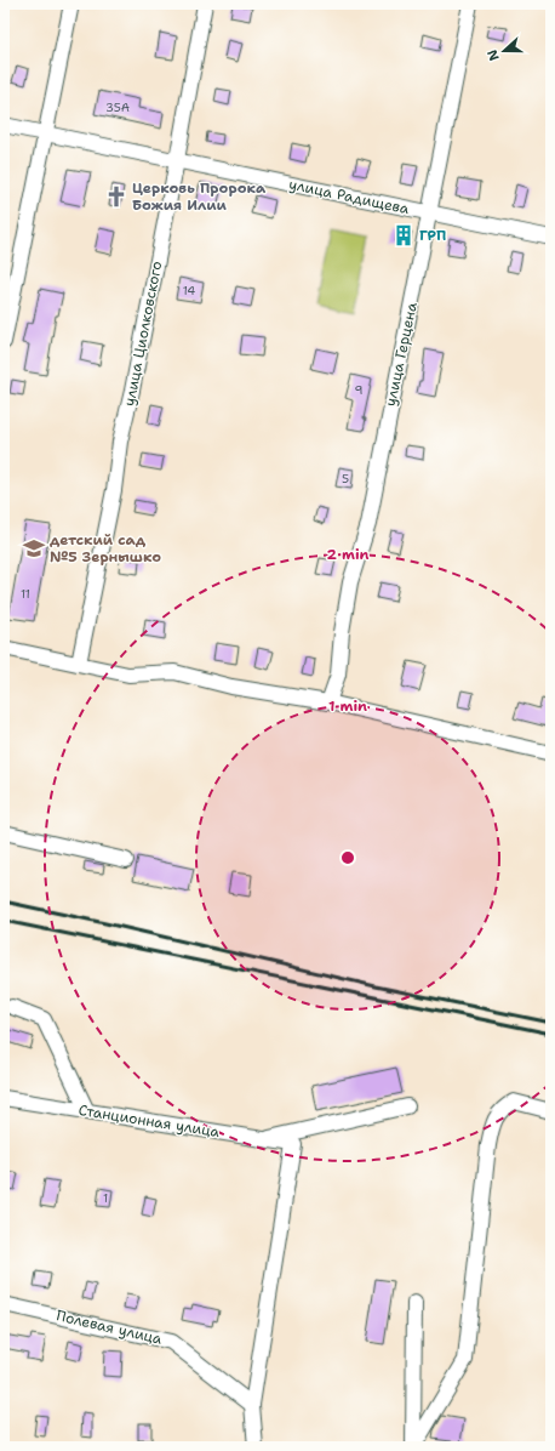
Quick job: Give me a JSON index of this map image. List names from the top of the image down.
{
  "streets": {
    "street": [
      "улица Радищева",
      "улица Циолковского",
      "улица Герцена",
      "Станционная улица",
      "Полевая улица"
    ]
  },
  "crossings": [
    ["улица Радищева", "улица Циолковского"],
    ["улица Радищева", "улица Герцена"],
    ["Станционная улица", "Полевая улица"]
  ],
  "places": {
    "church": ["Церковь Пророка Божия Илии"],
    "building": ["ГРП"],
    "school or university": ["детский сад №5 Зернышко"]
  },
  "house_numbers": [
    "35А",
    "14",
    "9",
    "5",
    "11",
    "1"
  ],
  "north": "left",
  "rings": ["2 min", "1 min"]
}
